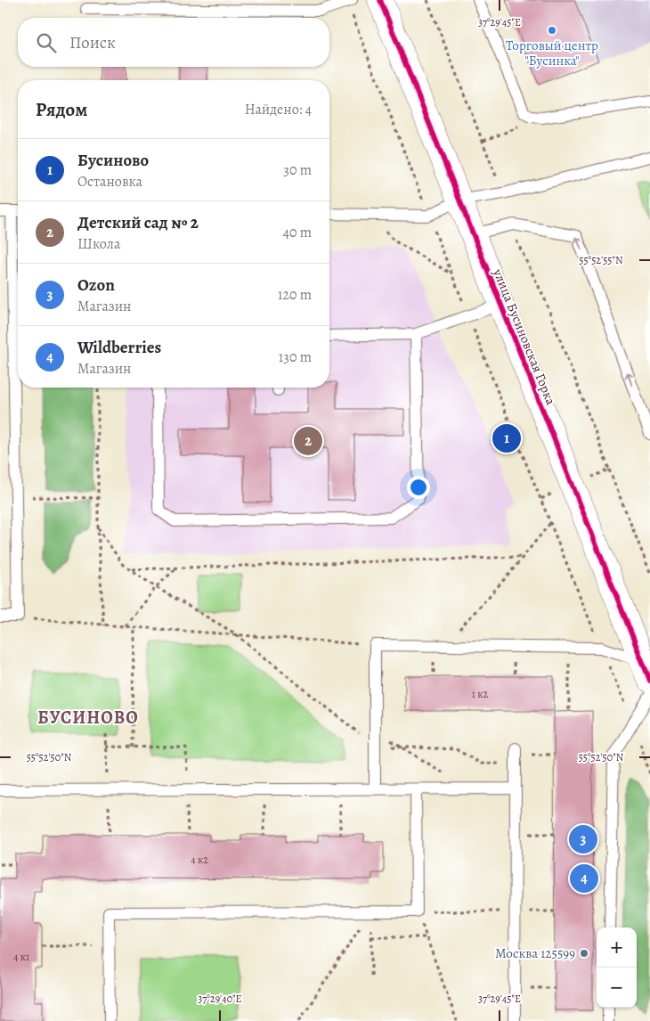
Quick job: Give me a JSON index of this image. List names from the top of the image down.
{
  "streets": {
    "street": ["улица Бусиновская Горка"]
  },
  "districts": ["БУСИНОВО"],
  "places": ["Торговый центр \"Бусинка\"", "Москва 125599"],
  "house_numbers": ["1 к2", "4 к2", "4 к1"],
  "page": {
    "search": "Поиск",
    "heading": ["Рядом", "Найдено: 4"],
    "list": [
      {
        "mark": "1",
        "name": "Бусиново",
        "note": "Остановка",
        "value": "30 m"
      },
      {
        "mark": "2",
        "name": "Детский сад № 2",
        "note": "Школа",
        "value": "40 m"
      },
      {
        "mark": "3",
        "name": "Ozon",
        "note": "Магазин",
        "value": "120 m"
      },
      {
        "mark": "4",
        "name": "Wildberries",
        "note": "Магазин",
        "value": "130 m"
      }
    ],
    "pins": [
      "1",
      "2",
      "3",
      "4"
    ],
    "map_buttons": ["+", "−"]
  },
  "coordinates": [
    "37°29'45\"E",
    "55°52'55\"N",
    "55°52'50\"N",
    "37°29'40\"E"
  ]
}
